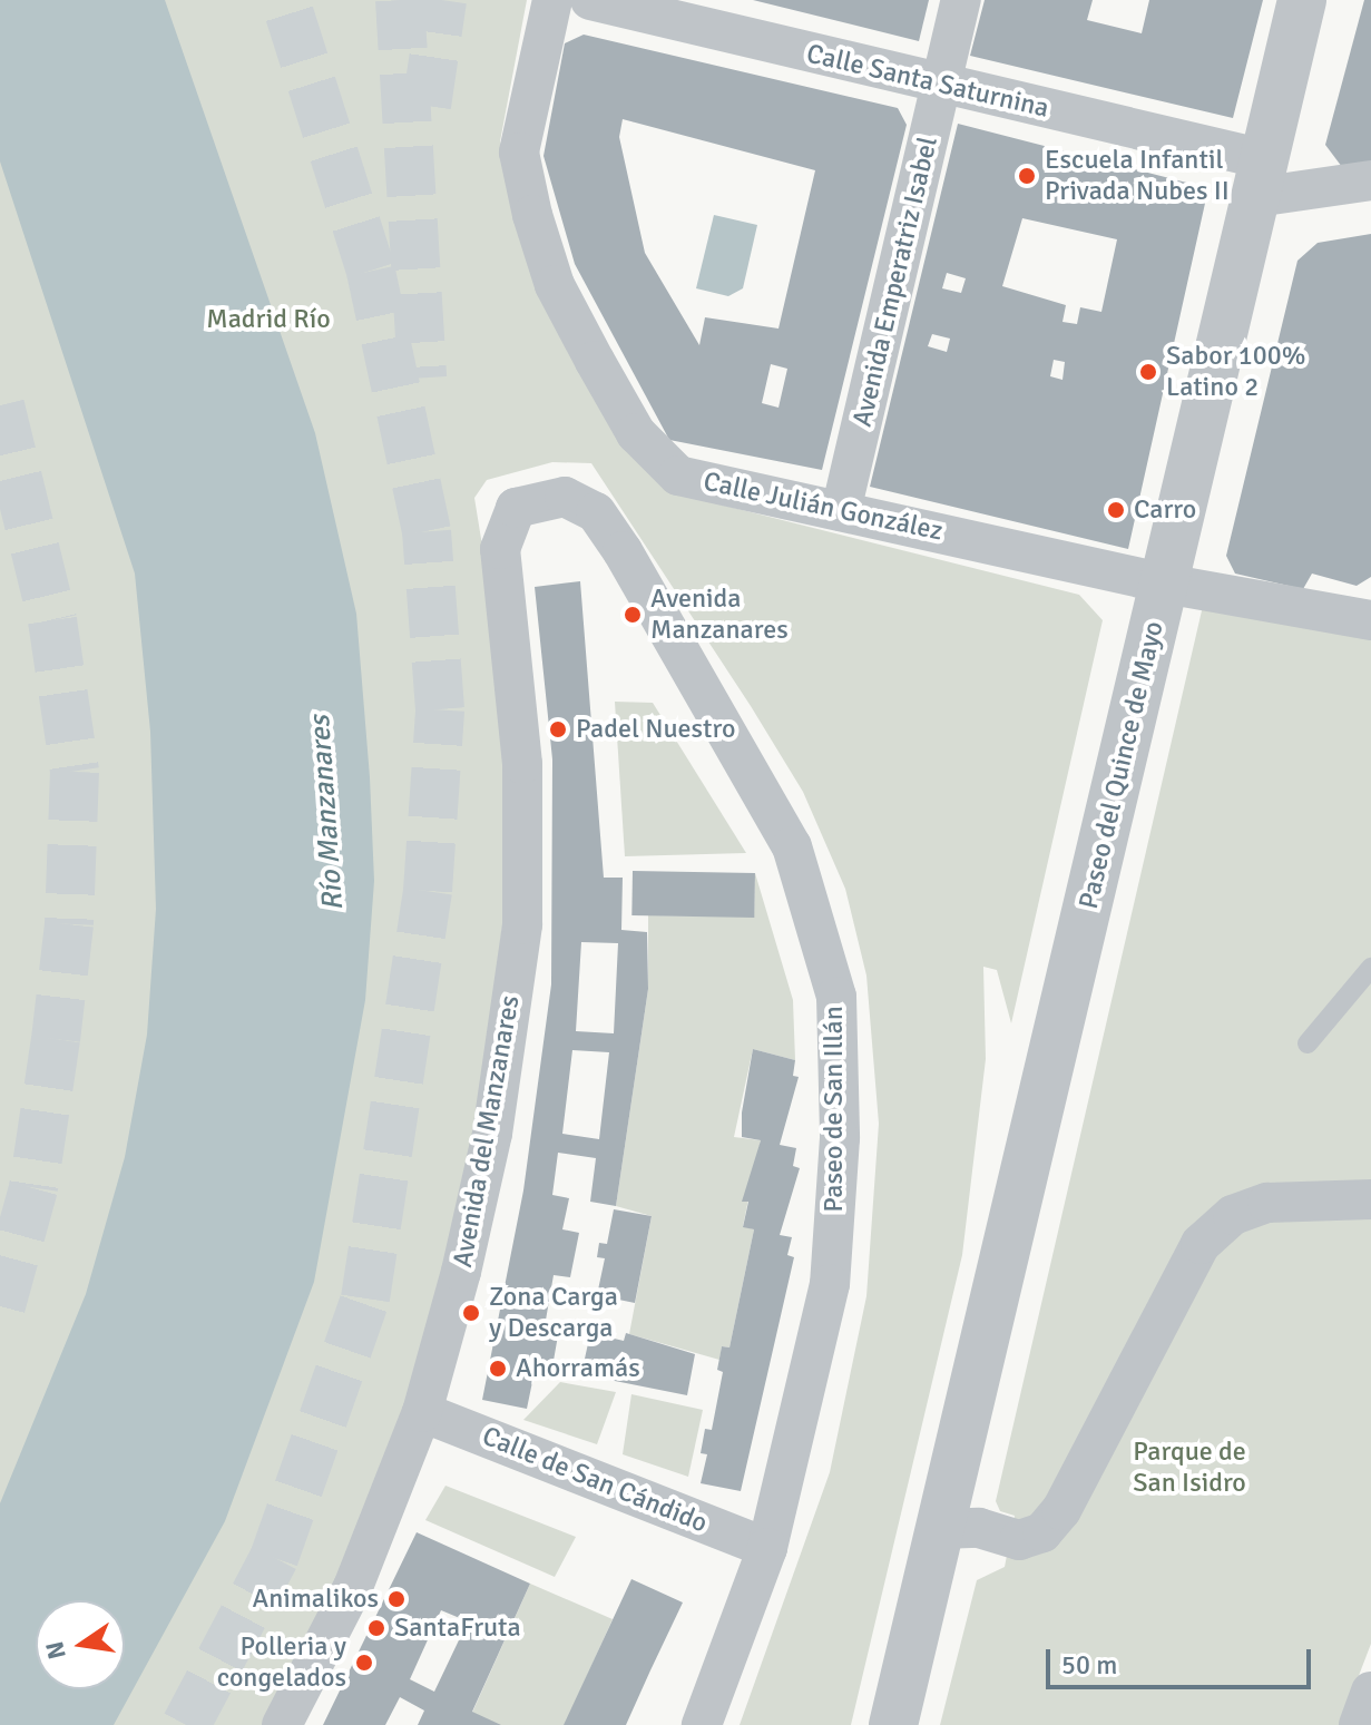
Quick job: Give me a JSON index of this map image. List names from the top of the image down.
{
  "streets": {
    "street": [
      "Calle Santa Saturnina",
      "Avenida Emperatriz Isabel",
      "Calle Julián González",
      "Paseo del Quince de Mayo",
      "Paseo de San Illán",
      "Avenida del Manzanares",
      "Calle de San Cándido"
    ]
  },
  "crossings": [
    ["Calle Santa Saturnina", "Avenida Emperatriz Isabel"],
    ["Calle Santa Saturnina", "Paseo del Quince de Mayo"],
    ["Avenida Emperatriz Isabel", "Calle Julián González"],
    ["Calle Julián González", "Paseo del Quince de Mayo"],
    ["Paseo de San Illán", "Avenida del Manzanares"],
    ["Paseo de San Illán", "Calle de San Cándido"],
    ["Avenida del Manzanares", "Calle de San Cándido"]
  ],
  "water": ["Río Manzanares"],
  "parks": ["Madrid Río", "Parque de San Isidro"],
  "places": [
    "Escuela Infantil Privada Nubes II",
    "Sabor 100% Latino 2",
    "Carro",
    "Avenida Manzanares",
    "Padel Nuestro",
    "Zona Carga y Descarga",
    "Ahorramás",
    "Animalikos",
    "SantaFruta",
    "Polleria y congelados"
  ],
  "scale_bar": "50 m",
  "north": "left"
}
